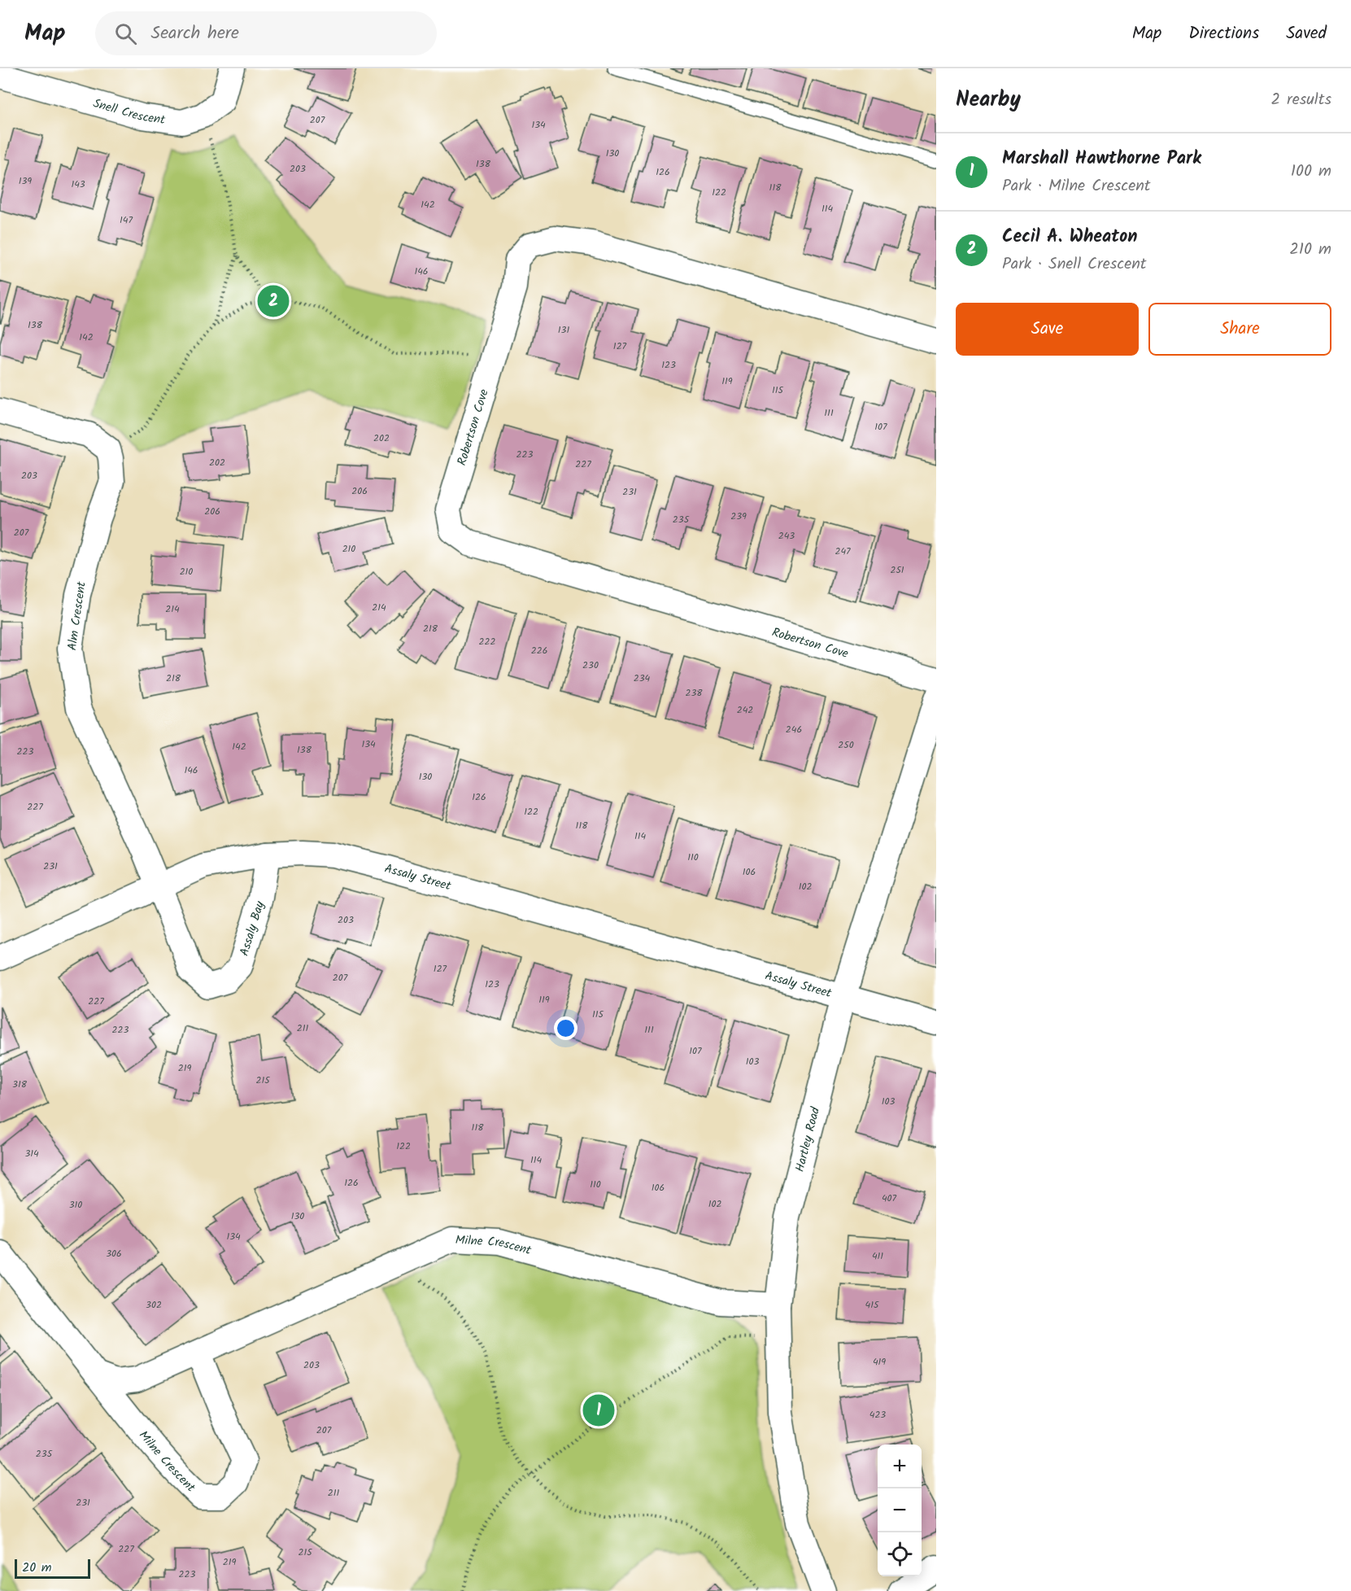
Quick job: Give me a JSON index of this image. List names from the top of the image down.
{
  "streets": {
    "street": [
      "Snell Crescent",
      "Robertson Cove",
      "Alm Crescent",
      "Assaly Street",
      "Assaly Bay",
      "Hartley Road",
      "Milne Crescent"
    ]
  },
  "crossings": [
    ["Alm Crescent", "Assaly Street"],
    ["Alm Crescent", "Assaly Bay"],
    ["Assaly Street", "Assaly Bay"],
    ["Assaly Street", "Hartley Road"],
    ["Hartley Road", "Milne Crescent"]
  ],
  "house_numbers": [
    "207",
    "134",
    "130",
    "138",
    "203",
    "126",
    "139",
    "143",
    "118",
    "122",
    "142",
    "114",
    "147",
    "146",
    "138",
    "131",
    "142",
    "127",
    "123",
    "119",
    "115",
    "111",
    "107",
    "202",
    "223",
    "202",
    "227",
    "203",
    "206",
    "231",
    "206",
    "239",
    "235",
    "207",
    "243",
    "210",
    "247",
    "251",
    "210",
    "214",
    "214",
    "218",
    "222",
    "226",
    "230",
    "218",
    "234",
    "238",
    "242",
    "246",
    "134",
    "250",
    "142",
    "138",
    "223",
    "146",
    "130",
    "126",
    "227",
    "122",
    "118",
    "114",
    "110",
    "231",
    "106",
    "102",
    "203",
    "127",
    "207",
    "123",
    "119",
    "227",
    "115",
    "211",
    "223",
    "111",
    "107",
    "103",
    "219",
    "215",
    "318",
    "103",
    "118",
    "122",
    "314",
    "114",
    "126",
    "110",
    "106",
    "407",
    "102",
    "310",
    "130",
    "134",
    "306",
    "411",
    "302",
    "415",
    "419",
    "203",
    "423",
    "207",
    "235",
    "211",
    "231",
    "227",
    "215",
    "219",
    "223"
  ],
  "scale_bar": "20 m",
  "page": {
    "header": "Map",
    "search": "Search here",
    "nav": ["Map", "Directions", "Saved"],
    "heading": ["Nearby", "2 results"],
    "list": [
      {
        "mark": "1",
        "name": "Marshall Hawthorne Park",
        "note": "Park · Milne Crescent",
        "value": "100 m"
      },
      {
        "mark": "2",
        "name": "Cecil A. Wheaton",
        "note": "Park · Snell Crescent",
        "value": "210 m"
      }
    ],
    "pins": ["2", "1"],
    "buttons": ["Save", "Share"],
    "map_buttons": ["+", "−"],
    "scale": "20 m"
  }
}
